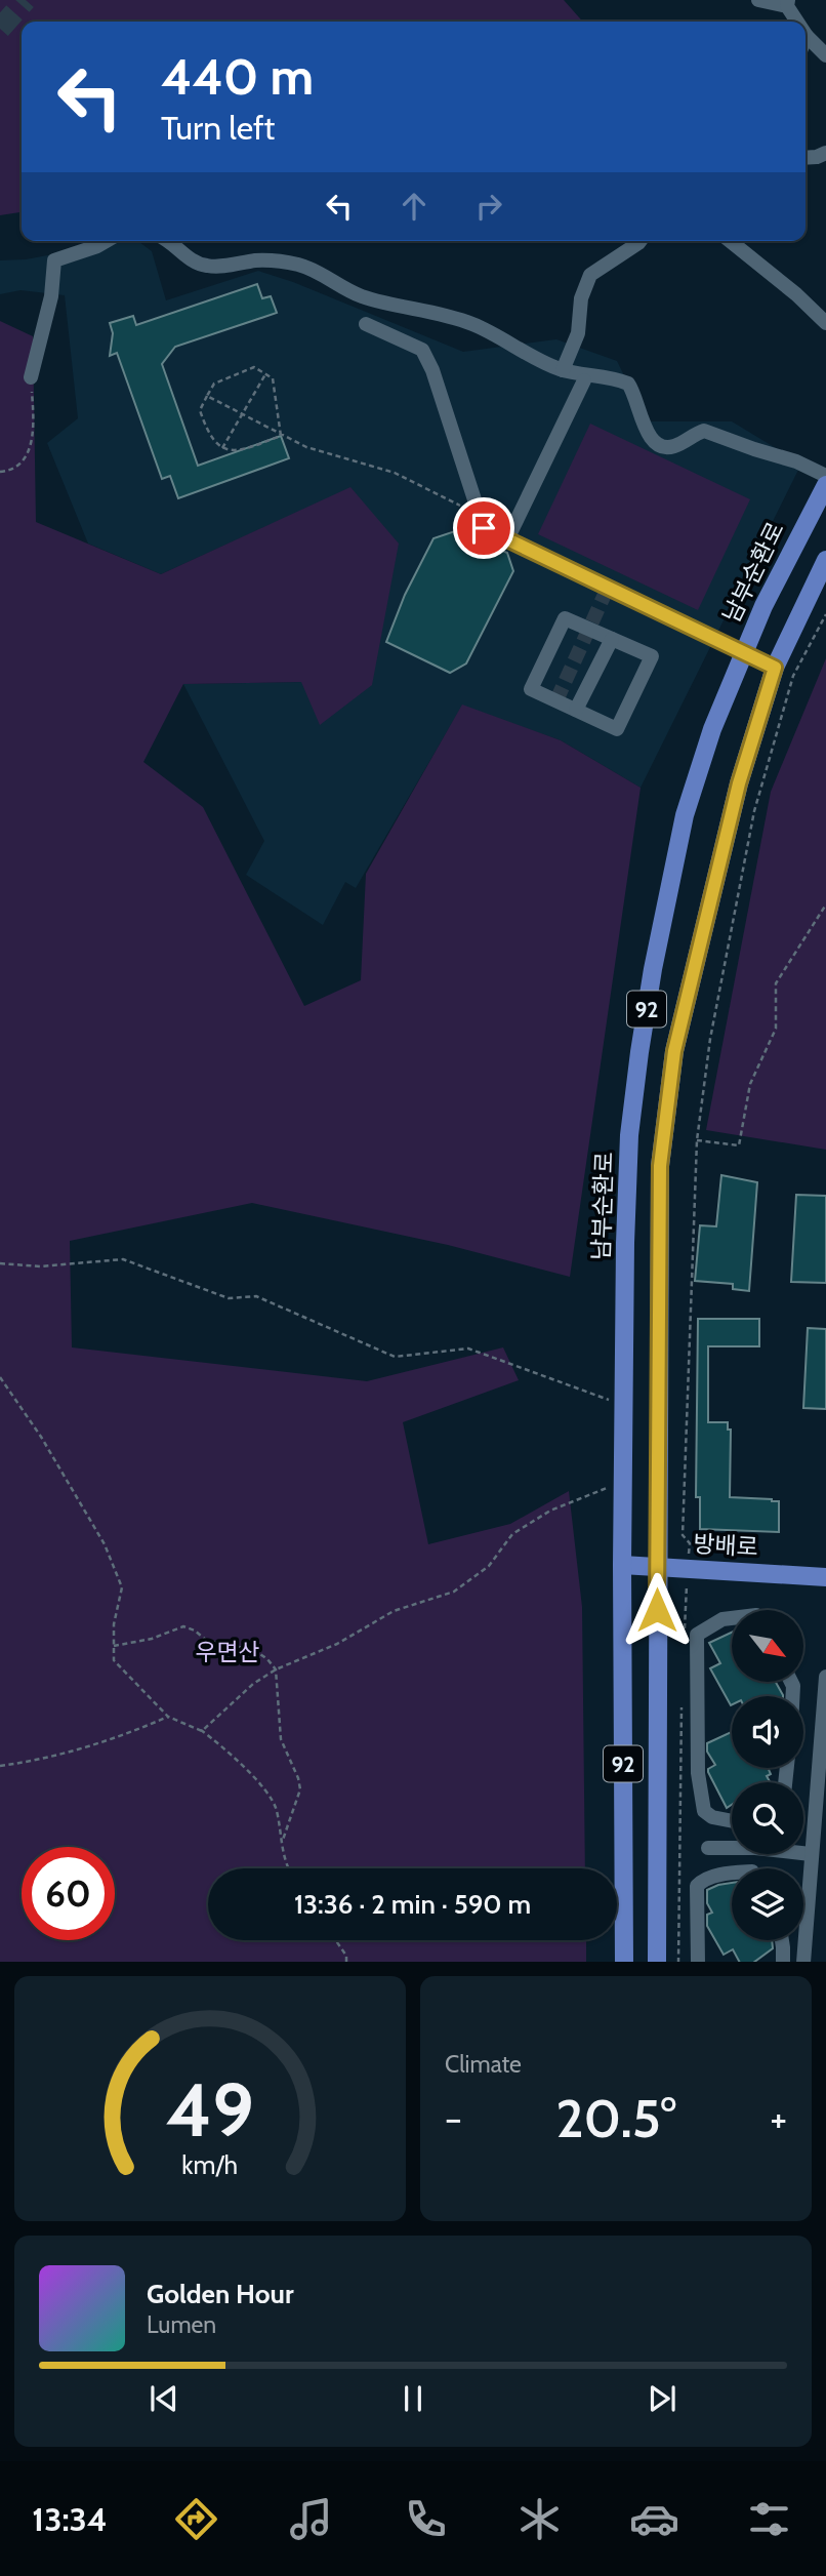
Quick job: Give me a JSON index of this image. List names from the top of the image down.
{
  "streets": {
    "main road": ["남부순환로", "92", "방배로"]
  },
  "crossings": [
    ["남부순환로", "방배로"],
    ["92", "방배로"]
  ],
  "parks": ["우면산"],
  "north": "bottom right",
  "page": {
    "turn": ["440 m", "Turn left"],
    "limit": "60",
    "trip": "13:36 · 2 min · 590 m",
    "tile": "Climate",
    "heat": ["−", "20.5°", "+"],
    "song": ["Golden Hour", "Lumen"],
    "tabs": "13:34",
    "gauge": ["49", "km/h"]
  }
}
